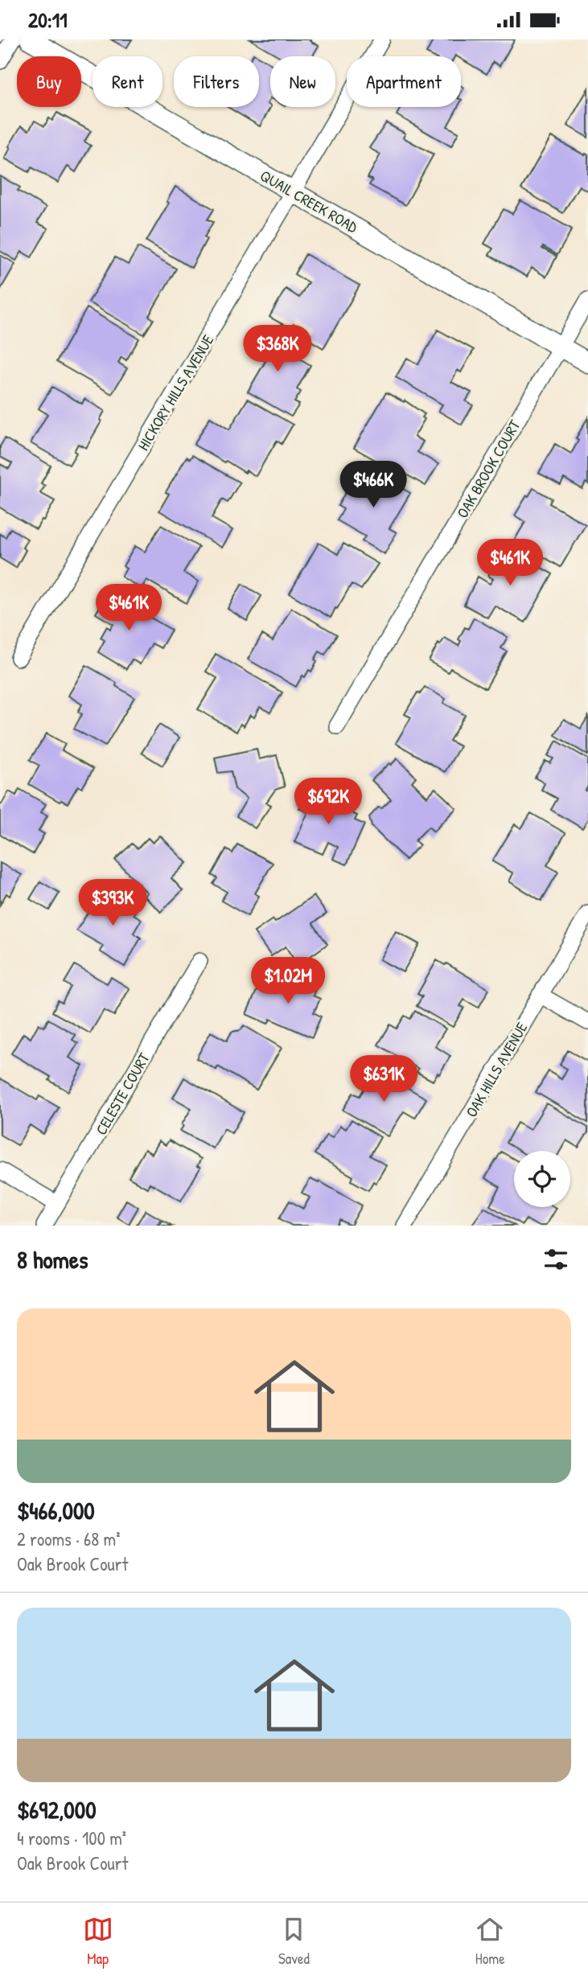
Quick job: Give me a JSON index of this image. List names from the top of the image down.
{
  "streets": {
    "street": [
      "QUAIL CREEK ROAD",
      "HICKORY HILLS AVENUE",
      "OAK BROOK COURT",
      "OAK HILLS AVENUE",
      "CELESTE COURT"
    ]
  },
  "crossings": [
    ["QUAIL CREEK ROAD", "HICKORY HILLS AVENUE"],
    ["QUAIL CREEK ROAD", "OAK BROOK COURT"]
  ],
  "page": {
    "status": "20:11",
    "chip": [
      "Buy",
      "Rent",
      "Filters",
      "New",
      "Apartment"
    ],
    "price": [
      "$368K",
      "$466K",
      "$461K",
      "$461K",
      "$692K",
      "$393K",
      "$1.02M",
      "$631K"
    ],
    "heading": "8 homes",
    "list": [
      {
        "name": "$466,000",
        "note": "2 rooms · 68 m² · Oak Brook Court"
      },
      {
        "name": "$692,000",
        "note": "4 rooms · 100 m² · Oak Brook Court"
      }
    ],
    "tabs": ["Map", "Saved", "Home"]
  }
}
